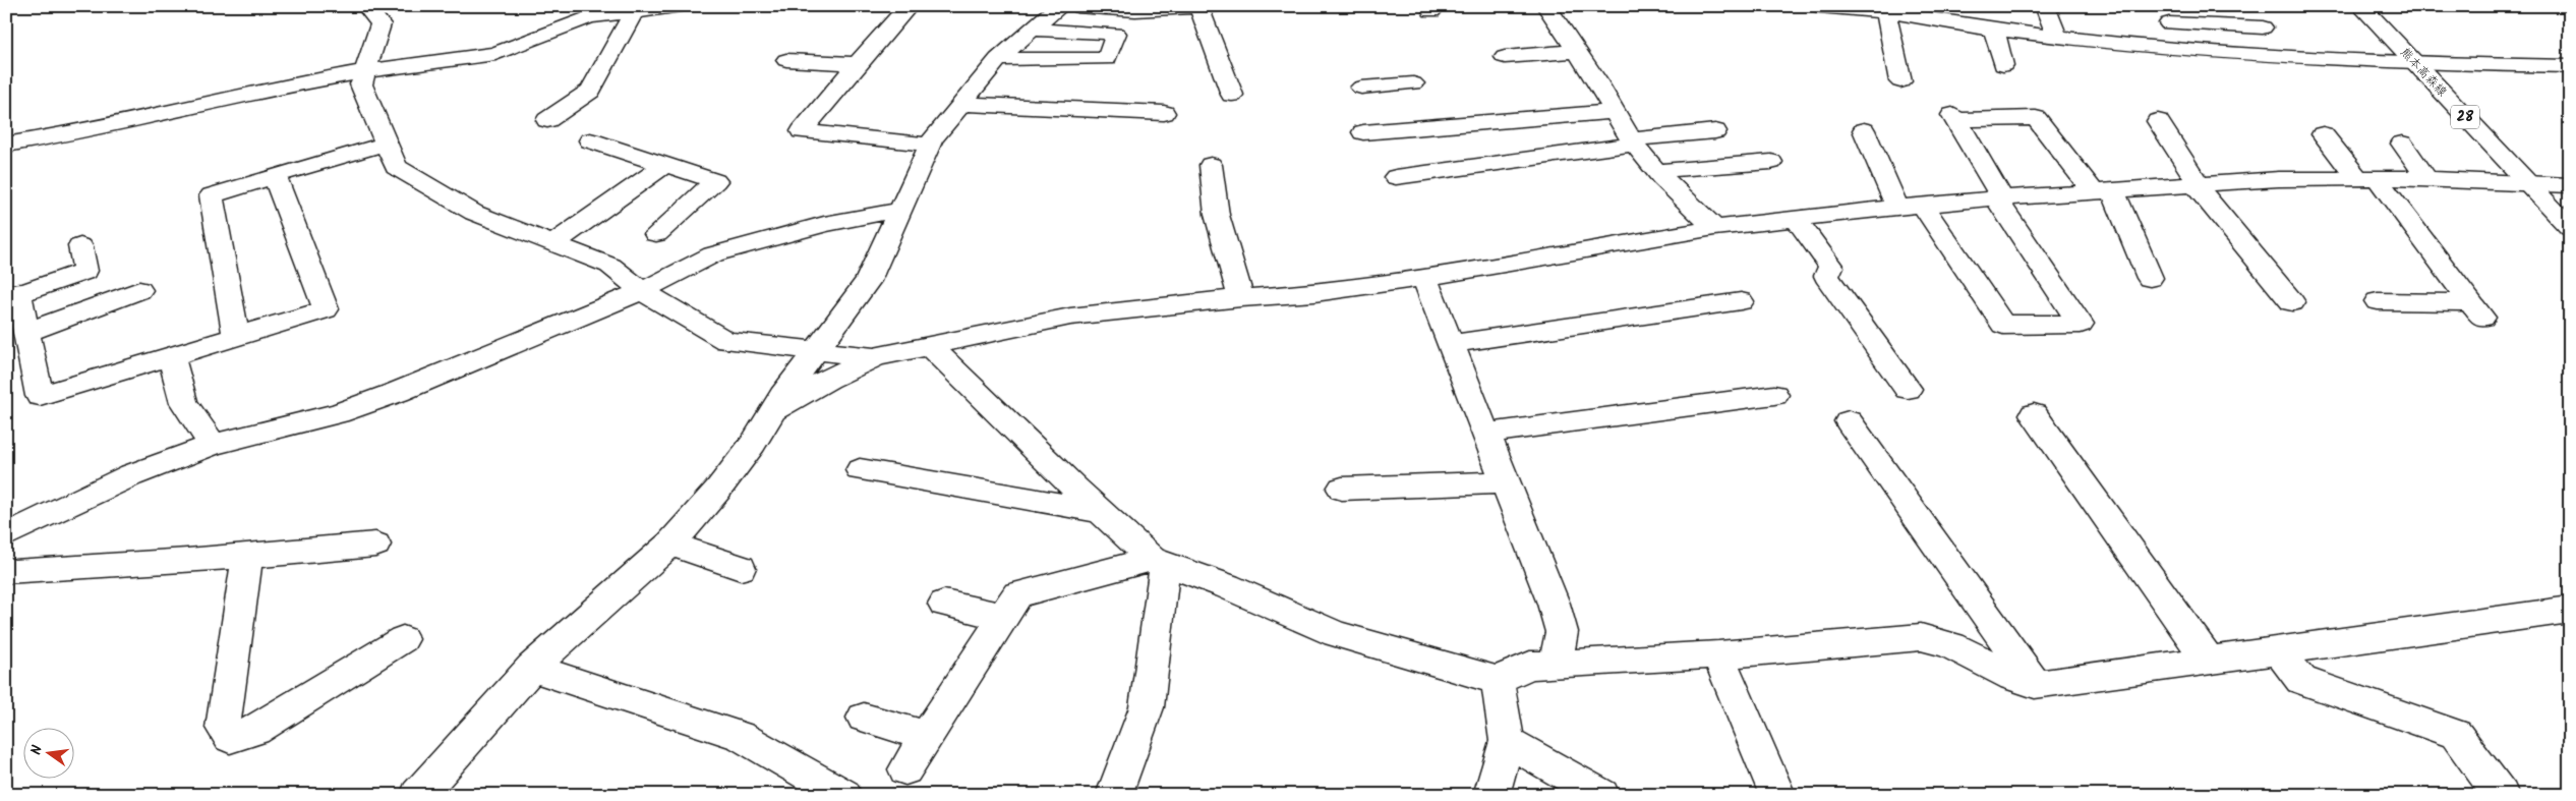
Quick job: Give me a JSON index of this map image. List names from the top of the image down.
{
  "streets": {
    "street": ["熊本高森線", "28"]
  },
  "north": "left"
}
